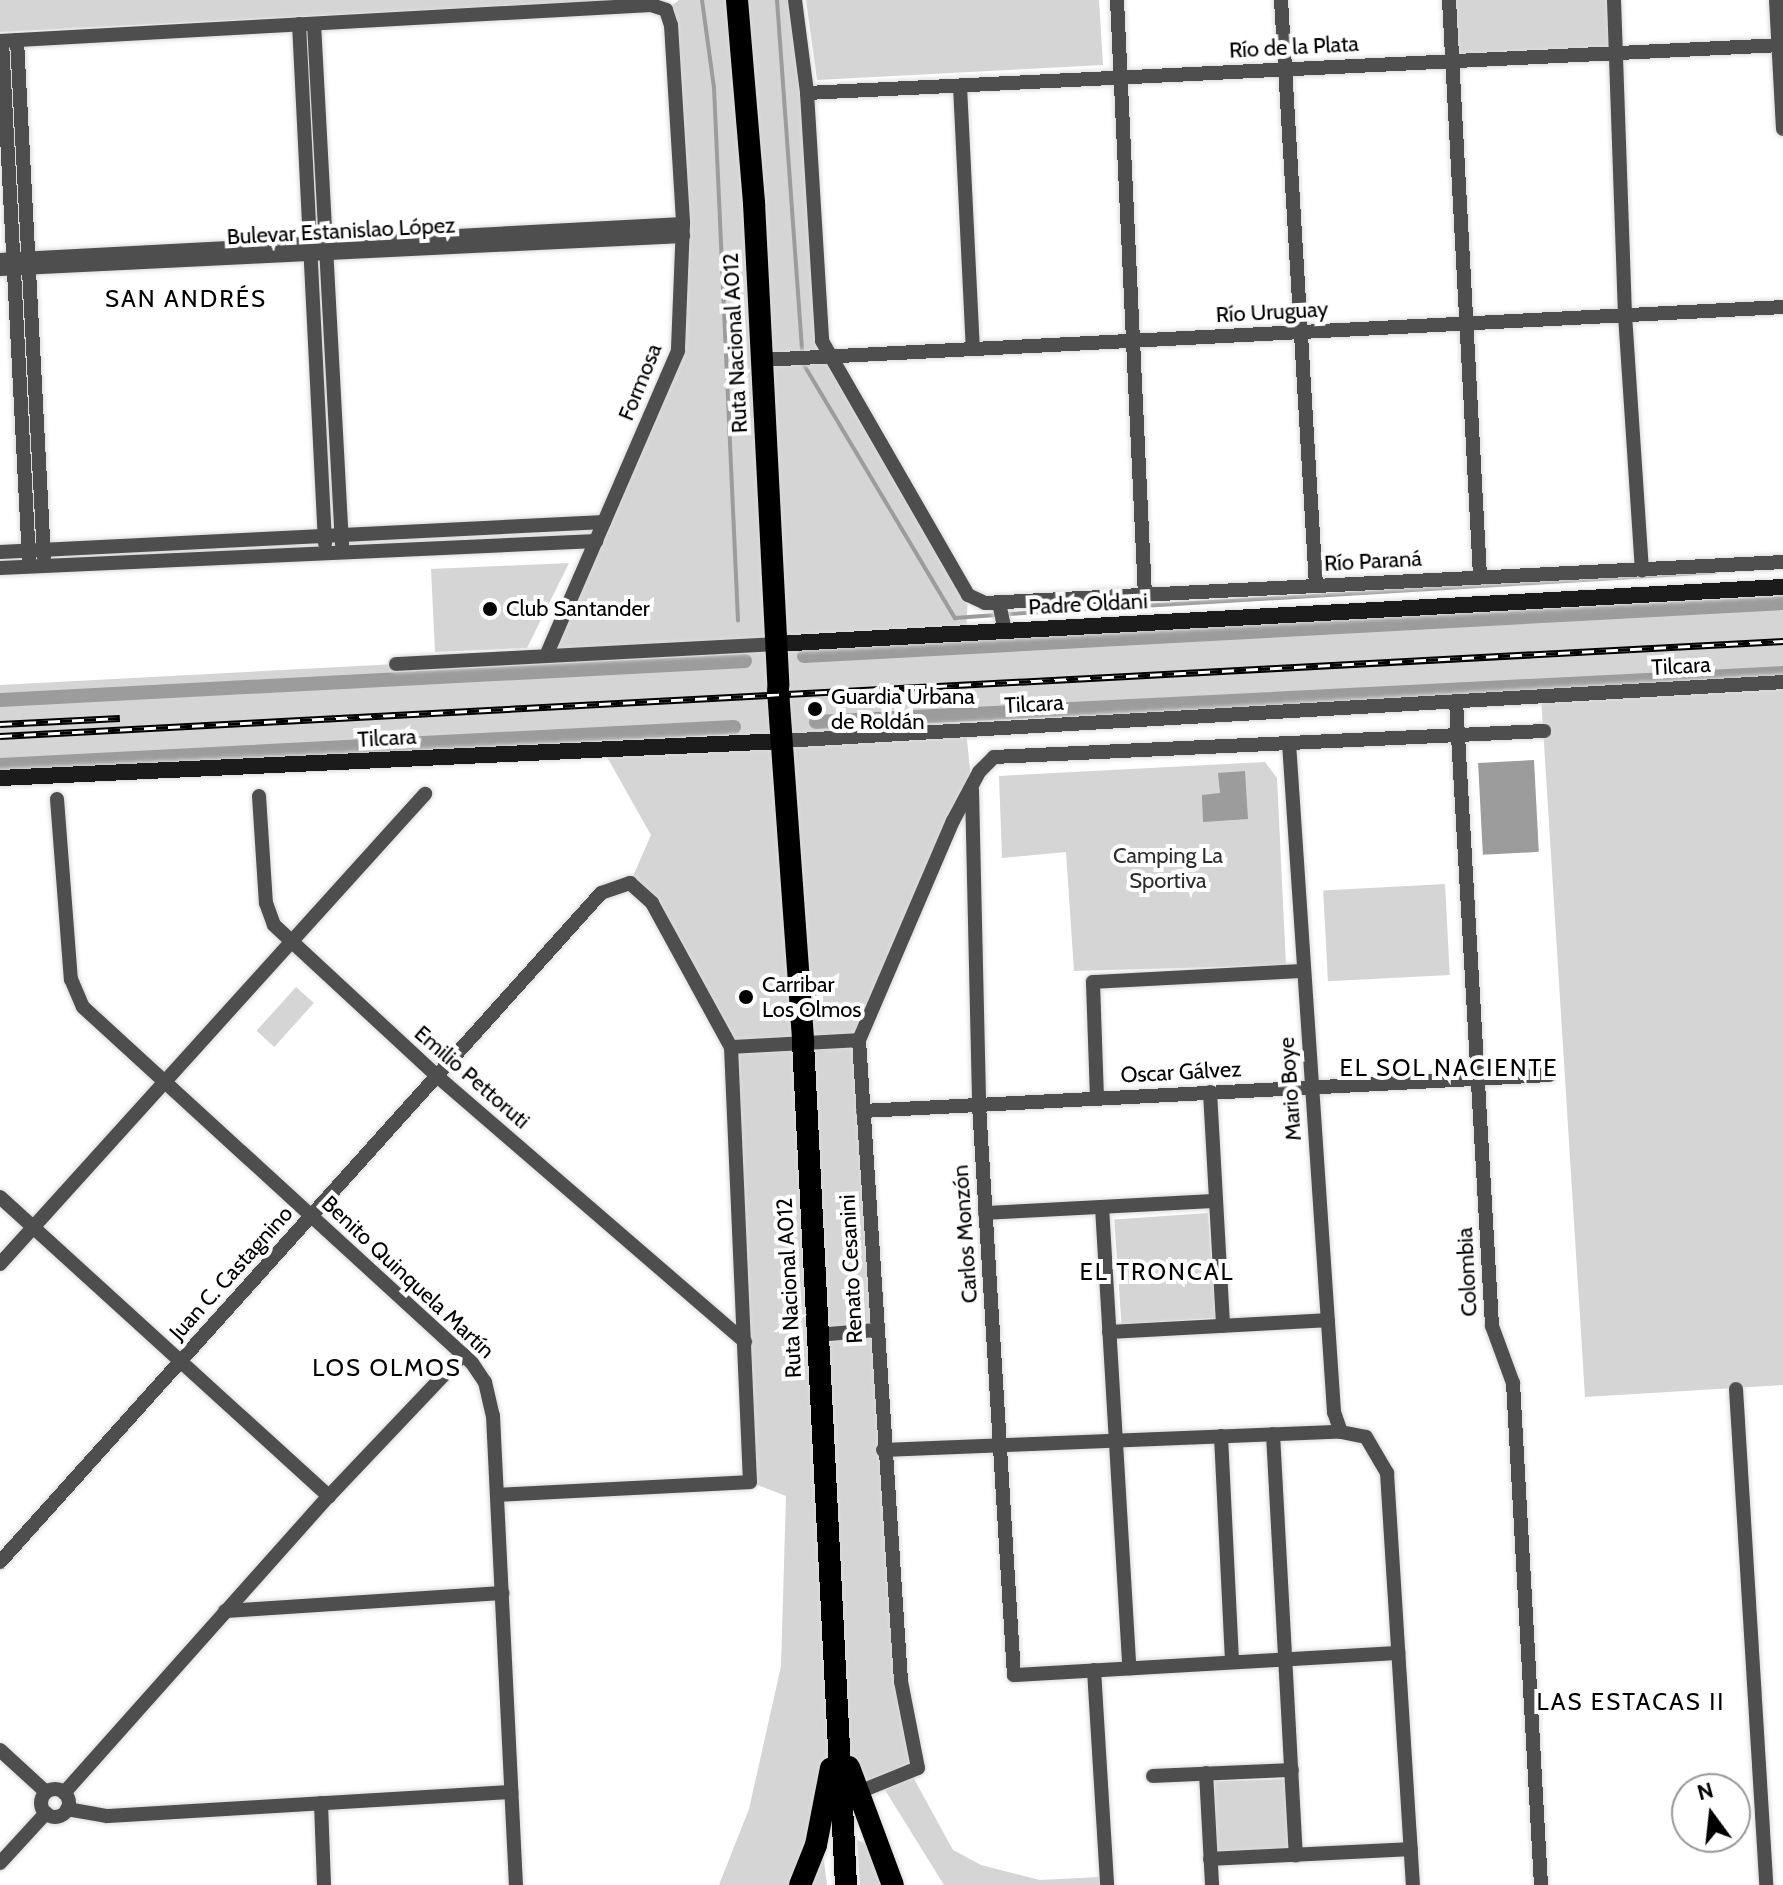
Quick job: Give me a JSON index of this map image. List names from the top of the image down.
{
  "streets": {
    "highway": ["Ruta Nacional A012"],
    "main road": ["Padre Oldani", "Tilcara"],
    "street": [
      "Río de la Plata",
      "Bulevar Estanislao López",
      "Río Uruguay",
      "Formosa",
      "Río Paraná",
      "Oscar Gálvez",
      "Emilio Pettoruti",
      "Mario Boye",
      "Carlos Monzón",
      "Renato Cesanini",
      "Colombia",
      "Juan C. Castagnino",
      "Benito Quinquela Martín"
    ]
  },
  "crossings": [
    ["Bulevar Estanislao López", "Formosa"],
    ["Río Uruguay", "Ruta Nacional A012"],
    ["Río Uruguay", "Río Paraná"],
    ["Ruta Nacional A012", "Padre Oldani"],
    ["Ruta Nacional A012", "Tilcara"],
    ["Formosa", "Padre Oldani"],
    ["Tilcara", "Colombia"],
    ["Oscar Gálvez", "Mario Boye"],
    ["Oscar Gálvez", "Carlos Monzón"],
    ["Oscar Gálvez", "Renato Cesanini"],
    ["Oscar Gálvez", "Colombia"],
    ["Emilio Pettoruti", "Juan C. Castagnino"],
    ["Carlos Monzón", "Renato Cesanini"],
    ["Juan C. Castagnino", "Benito Quinquela Martín"]
  ],
  "districts": [
    "SAN ANDRÉS",
    "EL SOL NACIENTE",
    "EL TRONCAL",
    "LOS OLMOS",
    "LAS ESTACAS II"
  ],
  "parks": ["Camping La Sportiva"],
  "places": ["Club Santander", "Guardia Urbana de Roldán", "Carribar Los Olmos"],
  "north": "top"
}
